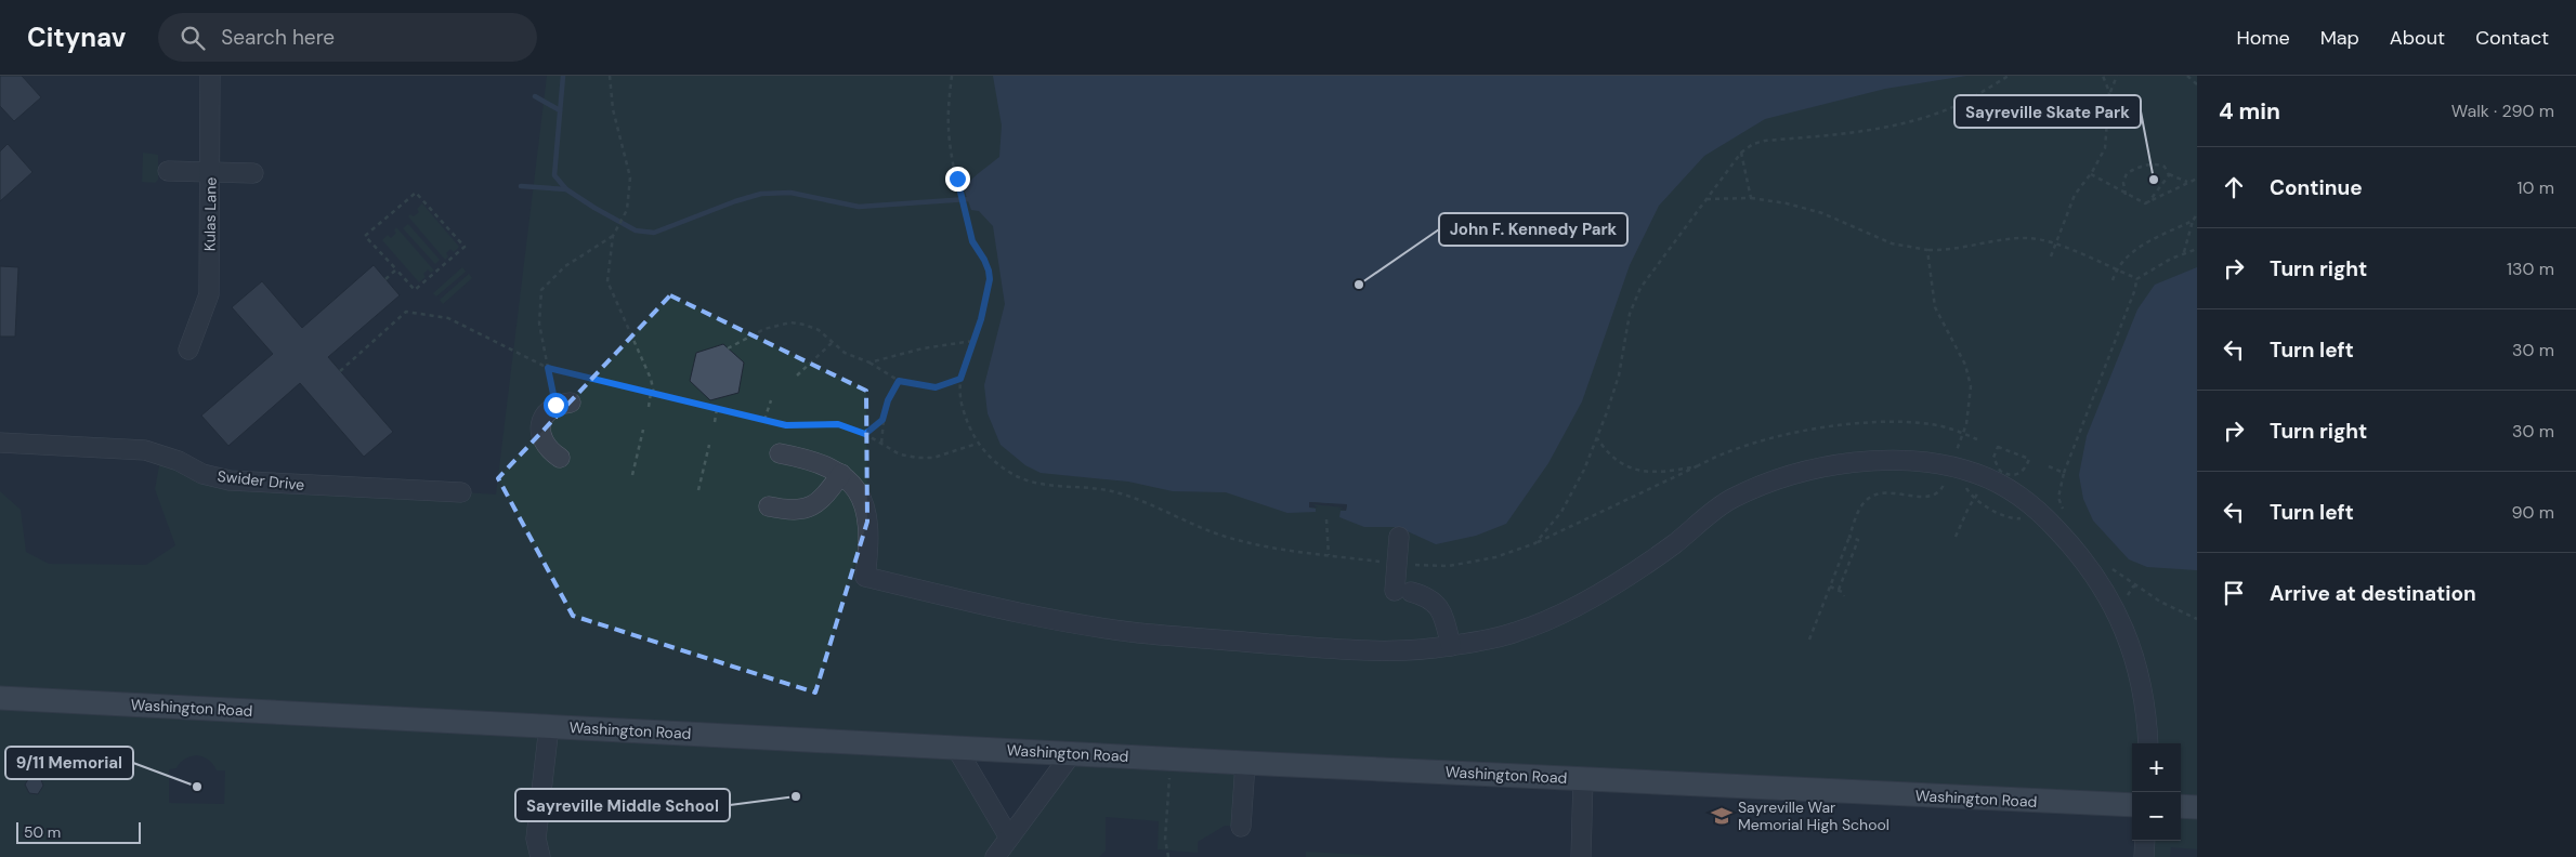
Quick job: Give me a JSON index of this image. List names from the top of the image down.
{
  "streets": {
    "main road": ["Washington Road"],
    "street": ["Kulas Lane", "Swider Drive"]
  },
  "places": {
    "other": [
      "Sayreville Skate Park",
      "John F. Kennedy Park",
      "9/11 Memorial",
      "Sayreville Middle School"
    ],
    "school or university": ["Sayreville War Memorial High School"]
  },
  "scale_bar": "50 m",
  "page": {
    "header": "Citynav",
    "search": "Search here",
    "nav": [
      "Home",
      "Map",
      "About",
      "Contact"
    ],
    "heading": ["4 min", "Walk · 290 m"],
    "list": [
      ["Continue", "10 m"],
      ["Turn right", "130 m"],
      ["Turn left", "30 m"],
      ["Turn right", "30 m"],
      ["Turn left", "90 m"],
      "Arrive at destination"
    ],
    "map_buttons": ["+", "−"],
    "scale": "50 m"
  }
}
